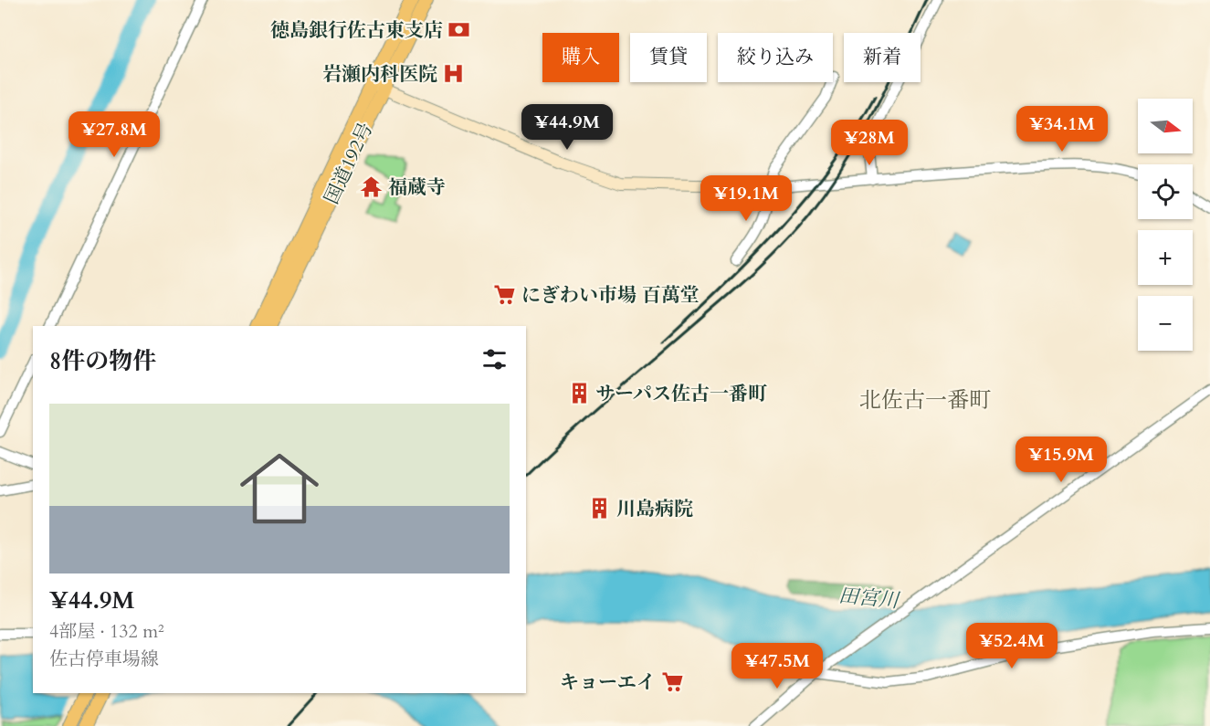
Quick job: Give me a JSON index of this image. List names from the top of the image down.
{
  "streets": {
    "highway": ["国道192号"]
  },
  "districts": ["北佐古一番町"],
  "water": ["田宮川"],
  "places": {
    "bank": ["徳島銀行佐古東支店"],
    "hospital": ["岩瀬内科医院"],
    "temple": ["福蔵寺"],
    "supermarket": ["にぎわい市場 百萬堂", "キョーエイ"],
    "building": ["サーパス佐古一番町", "川島病院"]
  },
  "north": "right",
  "page": {
    "chip": [
      "購入",
      "賃貸",
      "絞り込み",
      "新着"
    ],
    "map_buttons": ["+", "−"],
    "price": [
      "¥44.9M",
      "¥34.1M",
      "¥27.8M",
      "¥28M",
      "¥19.1M",
      "¥15.9M",
      "¥52.4M",
      "¥47.5M"
    ],
    "heading": "8件の物件",
    "list": [
      {
        "name": "¥44.9M",
        "note": "4部屋 · 132 m² · 佐古停車場線"
      }
    ]
  }
}
